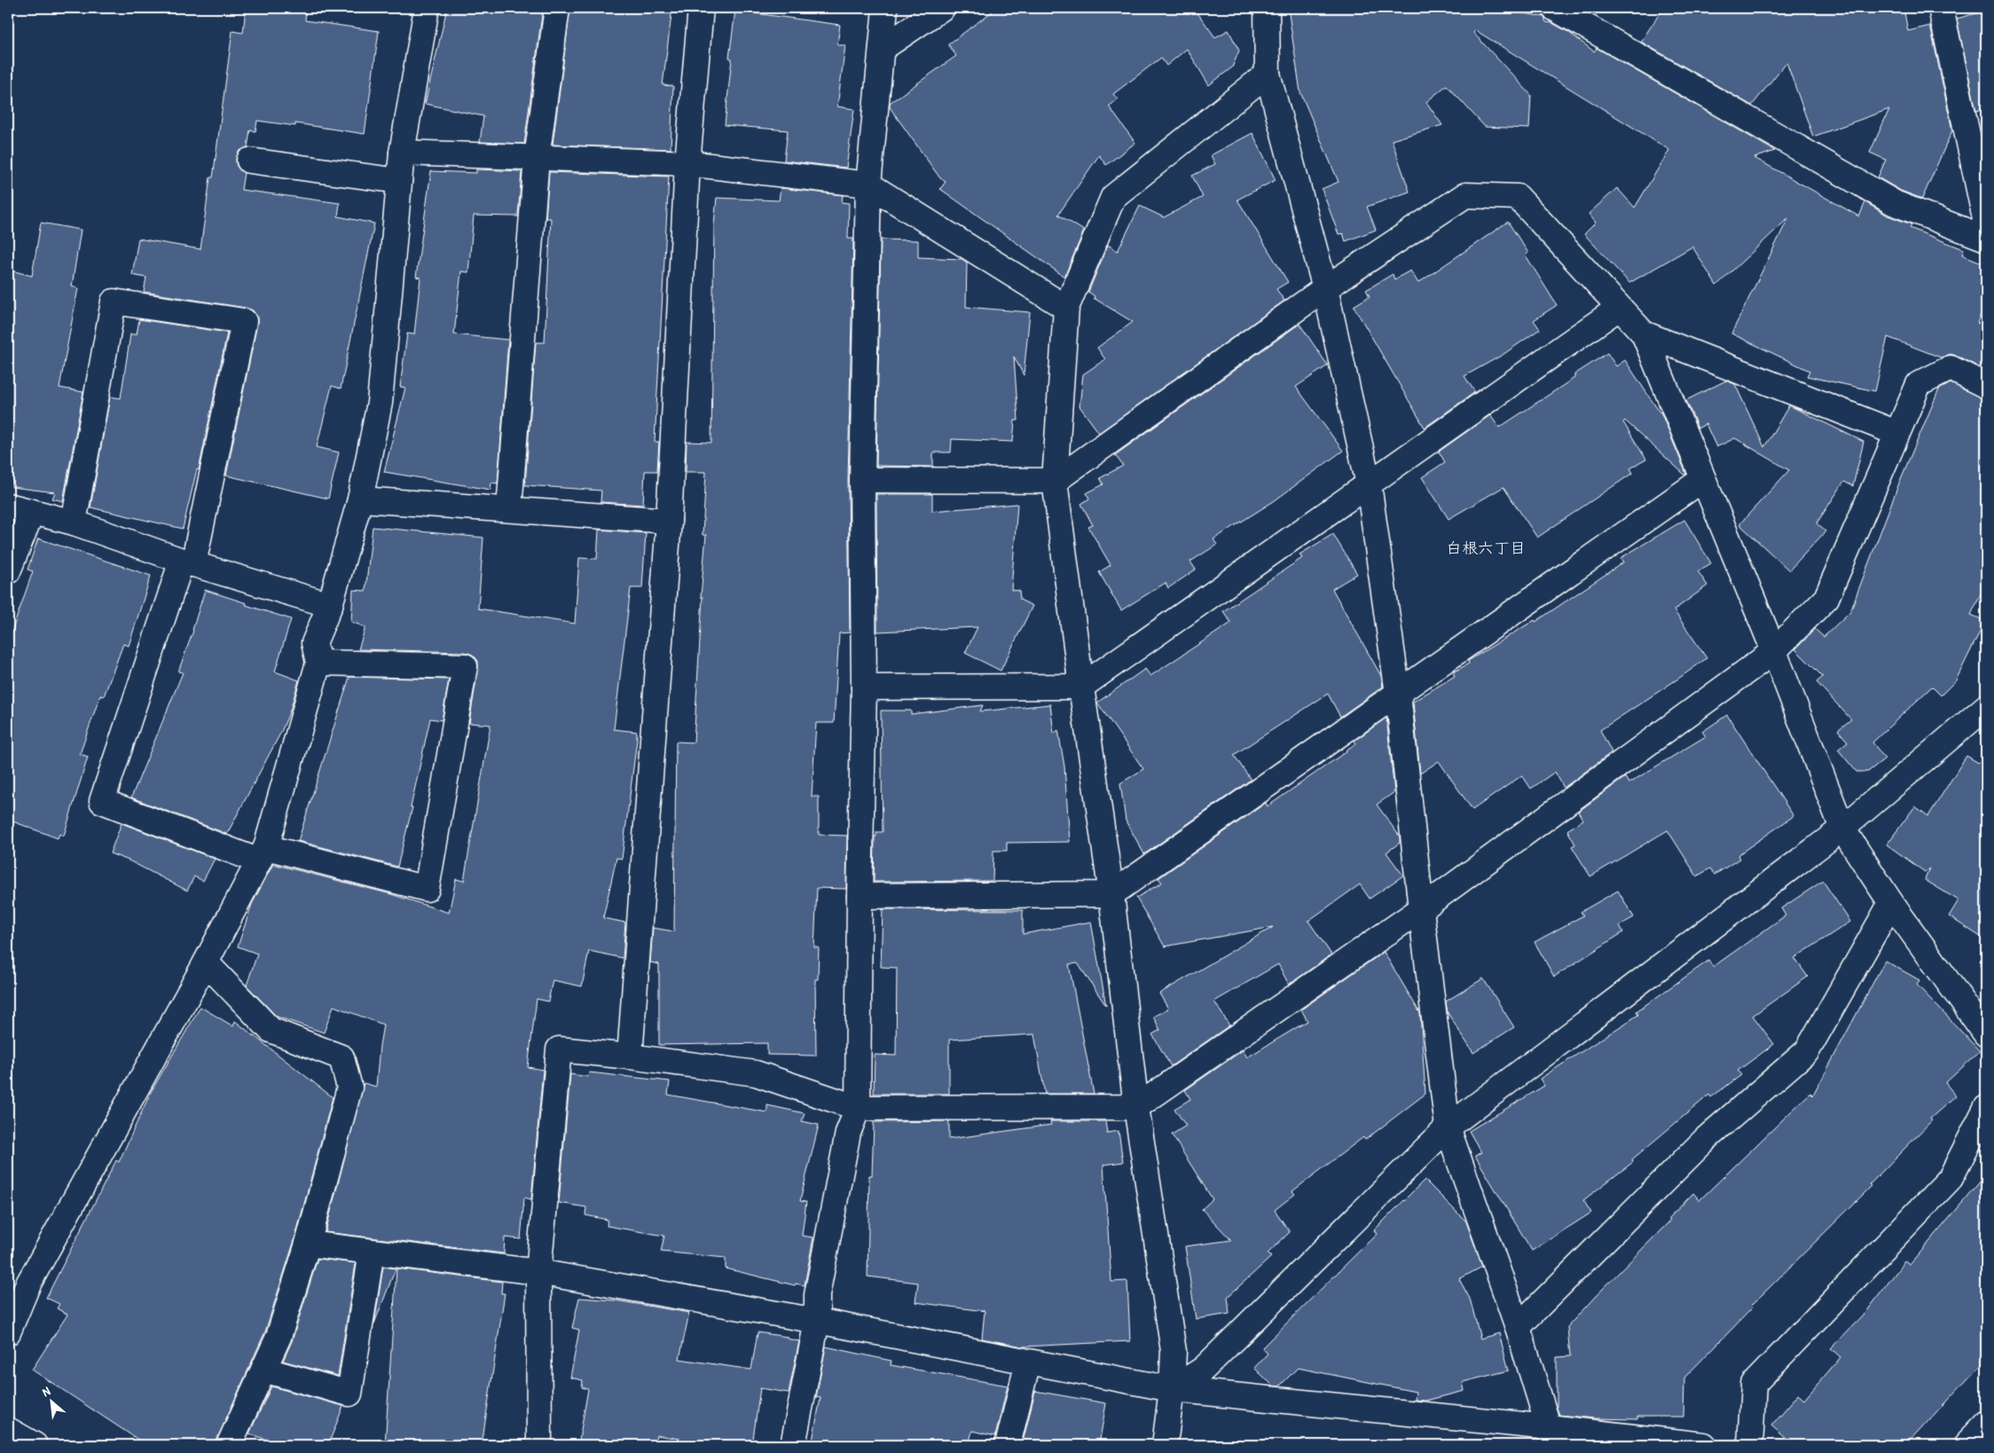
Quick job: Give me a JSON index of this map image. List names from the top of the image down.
{
  "districts": ["白根六丁目"],
  "north": "top left"
}
